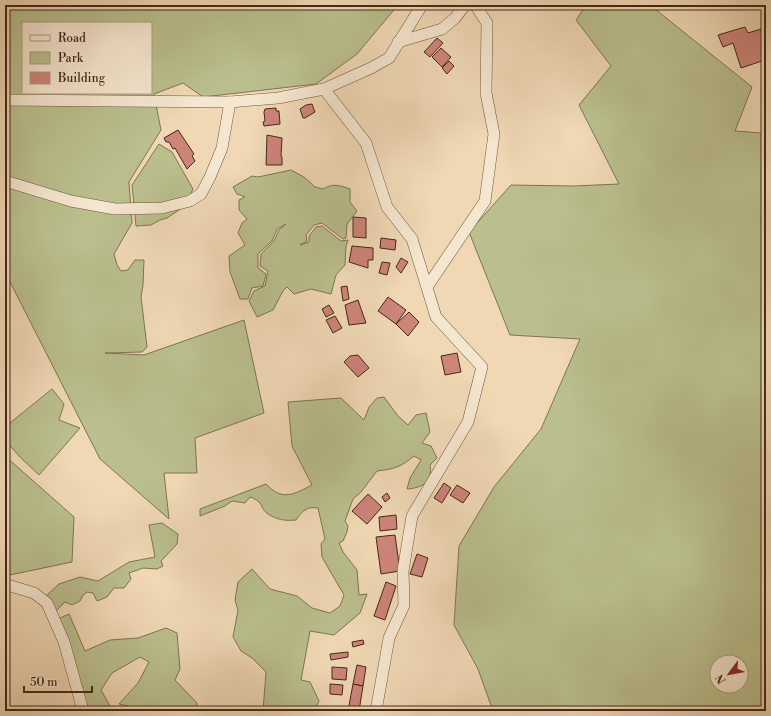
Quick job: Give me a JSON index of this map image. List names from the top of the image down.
{
  "legend": ["Road", "Park", "Building"],
  "scale_bar": "50 m",
  "north": "bottom left"
}
